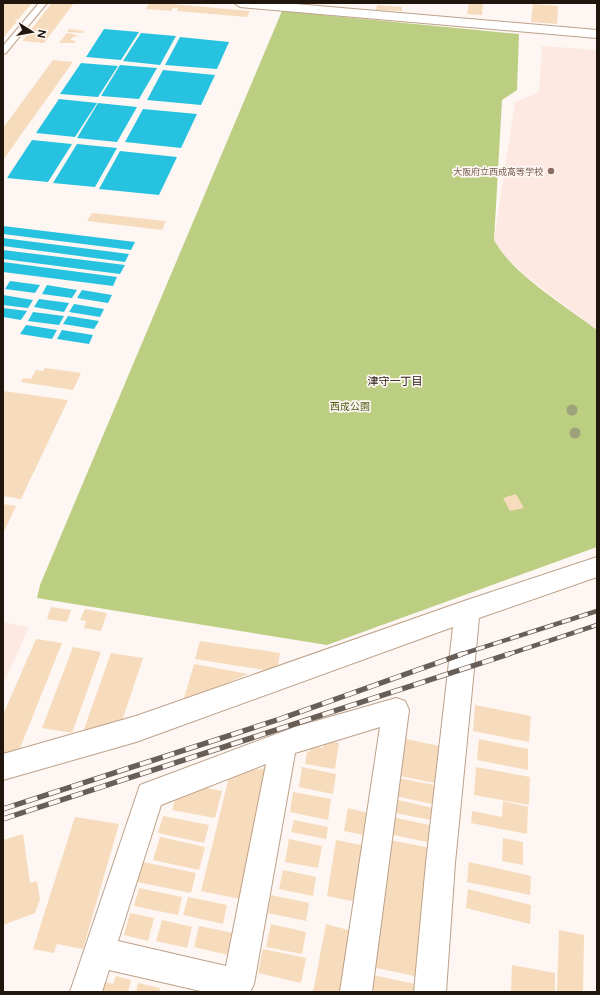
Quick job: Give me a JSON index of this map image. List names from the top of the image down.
{
  "districts": ["津守一丁目"],
  "parks": ["西成公園"],
  "places": ["大阪府立西成高等学校"],
  "north": "right"
}
